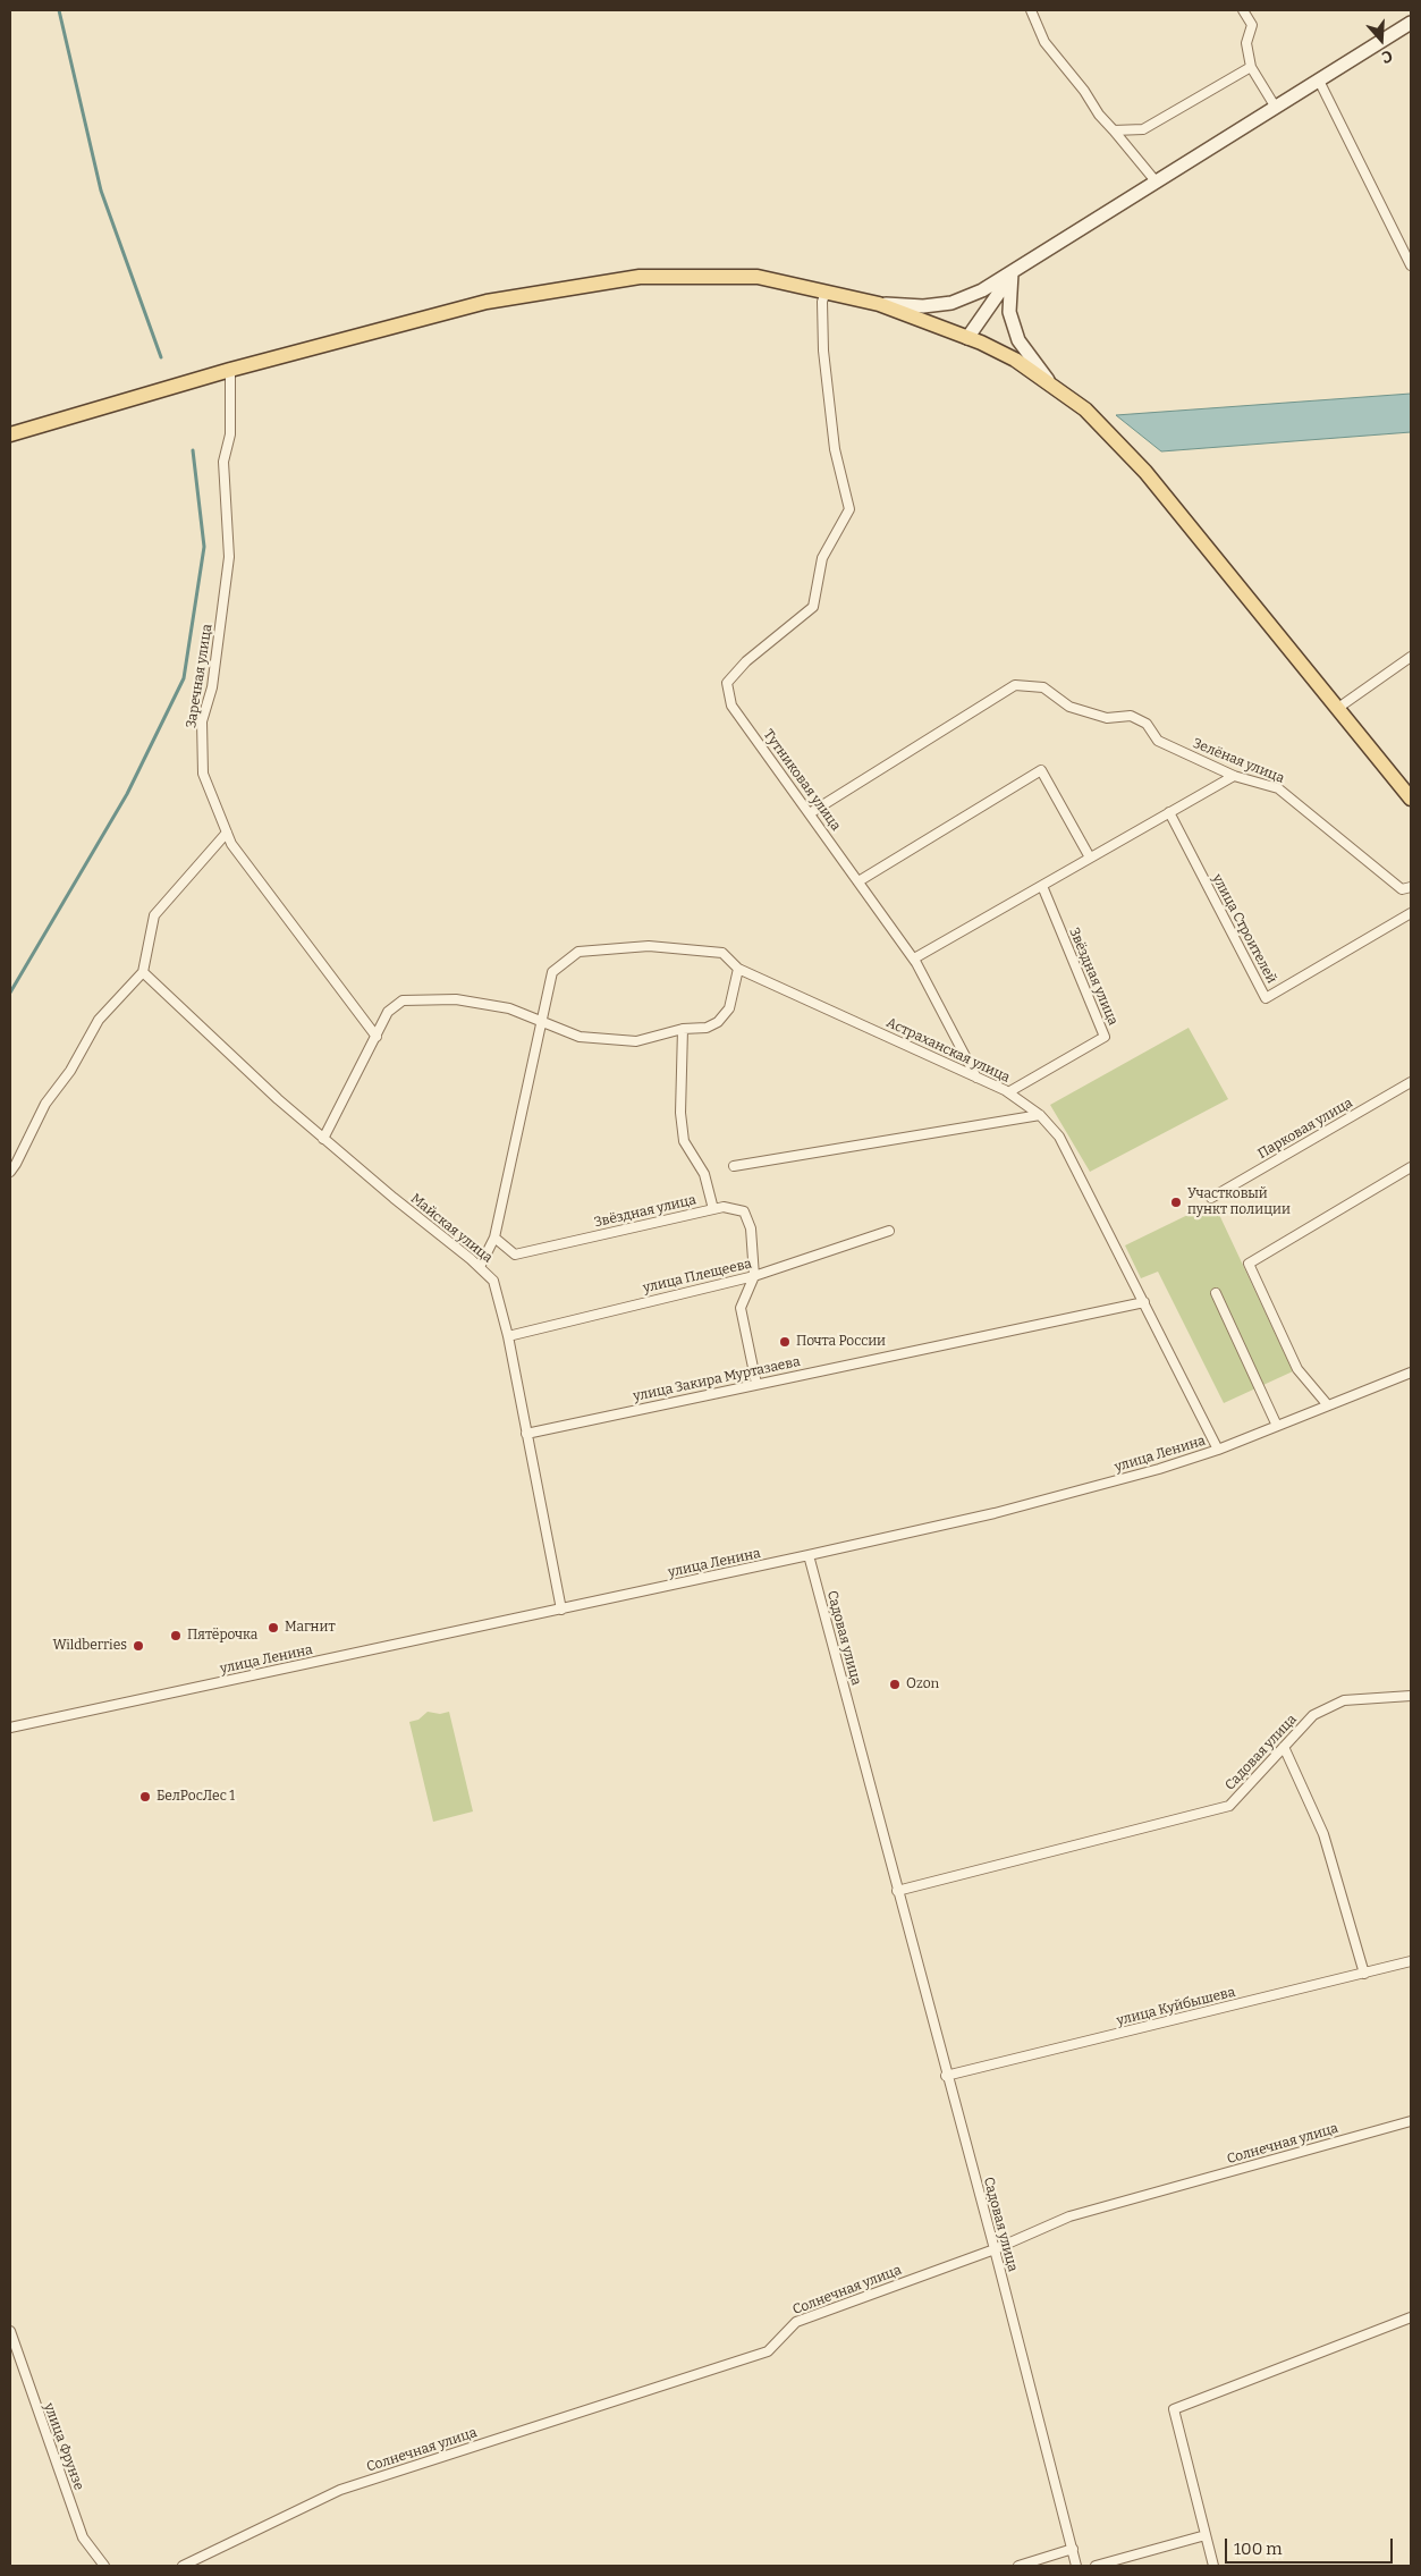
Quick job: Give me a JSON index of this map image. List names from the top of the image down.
{
  "streets": {
    "street": [
      "Заречная улица",
      "Зелёная улица",
      "Тутниковая улица",
      "улица Строителей",
      "Звёздная улица",
      "Астраханская улица",
      "Парковая улица",
      "Майская улица",
      "улица Плещеева",
      "улица Закира Муртазаева",
      "улица Ленина",
      "Садовая улица",
      "улица Куйбышева",
      "Солнечная улица",
      "улица Фрунзе"
    ]
  },
  "crossings": [
    ["Зелёная улица", "Тутниковая улица"],
    ["Тутниковая улица", "Астраханская улица"],
    ["Звёздная улица", "Астраханская улица"],
    ["Звёздная улица", "улица Плещеева"],
    ["Астраханская улица", "Майская улица"],
    ["Астраханская улица", "улица Закира Муртазаева"],
    ["Астраханская улица", "улица Ленина"],
    ["Майская улица", "улица Плещеева"],
    ["Майская улица", "улица Закира Муртазаева"],
    ["Майская улица", "улица Ленина"],
    ["улица Ленина", "Садовая улица"],
    ["Садовая улица", "улица Куйбышева"],
    ["Садовая улица", "Солнечная улица"]
  ],
  "places": [
    "Участковый пункт полиции",
    "Почта России",
    "Магнит",
    "Пятёрочка",
    "Wildberries",
    "Ozon",
    "БелРосЛес 1"
  ],
  "scale_bar": "100 m",
  "north": "bottom"
}
